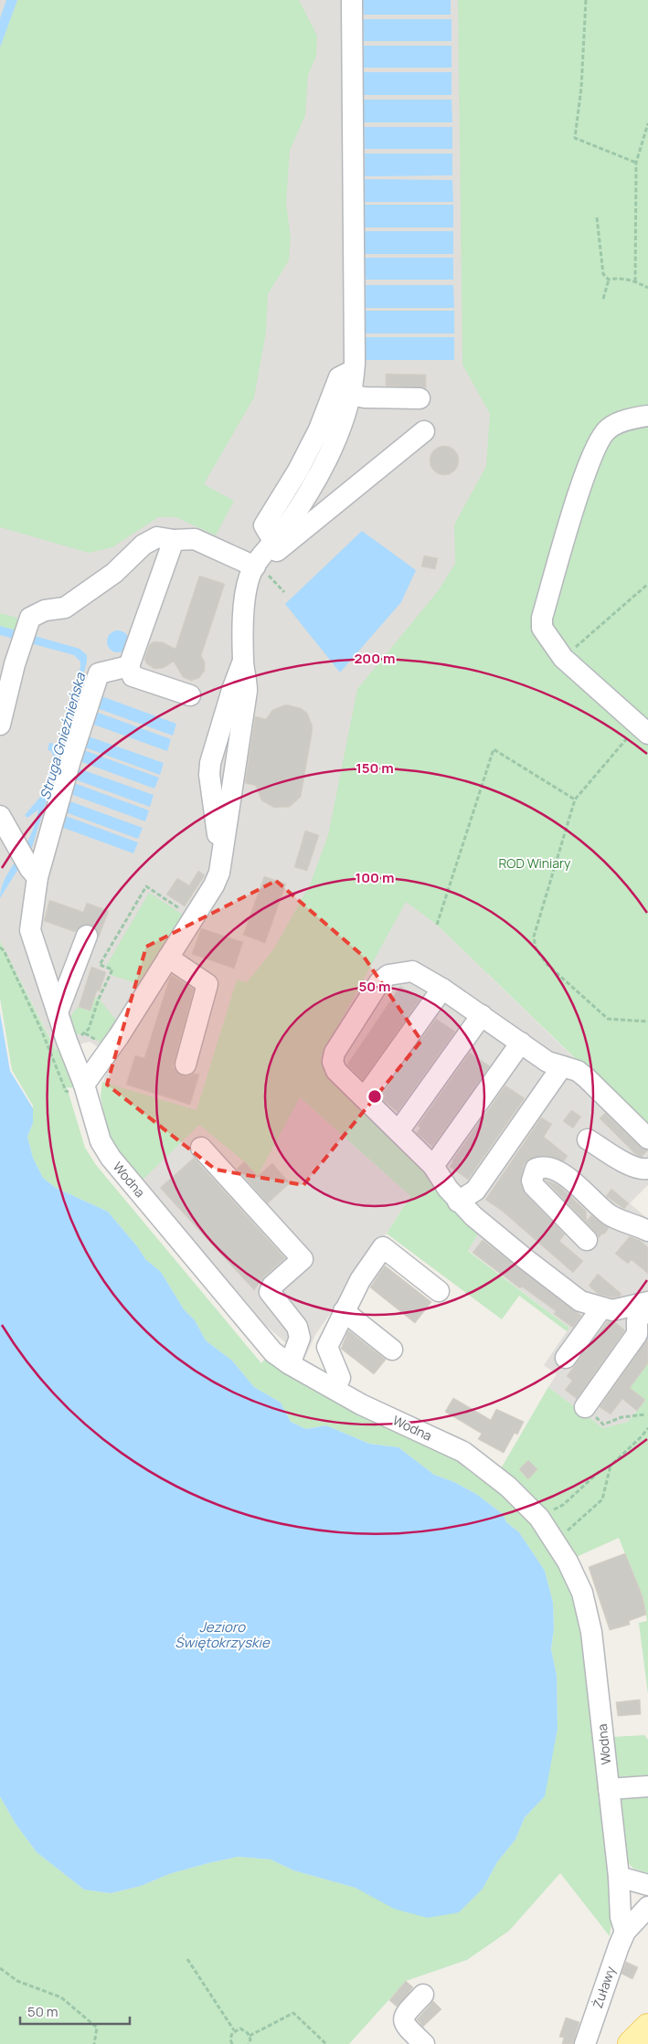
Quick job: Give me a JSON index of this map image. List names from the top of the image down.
{
  "streets": {
    "street": ["Wodna", "Żuławy"]
  },
  "crossings": [
    ["Wodna", "Żuławy"]
  ],
  "water": ["Struga Gnieźnieńska", "Jezioro Świętokrzyskie"],
  "parks": ["ROD Winiary"],
  "scale_bar": "50 m",
  "rings": [
    "200 m",
    "150 m",
    "100 m",
    "50 m"
  ]
}
